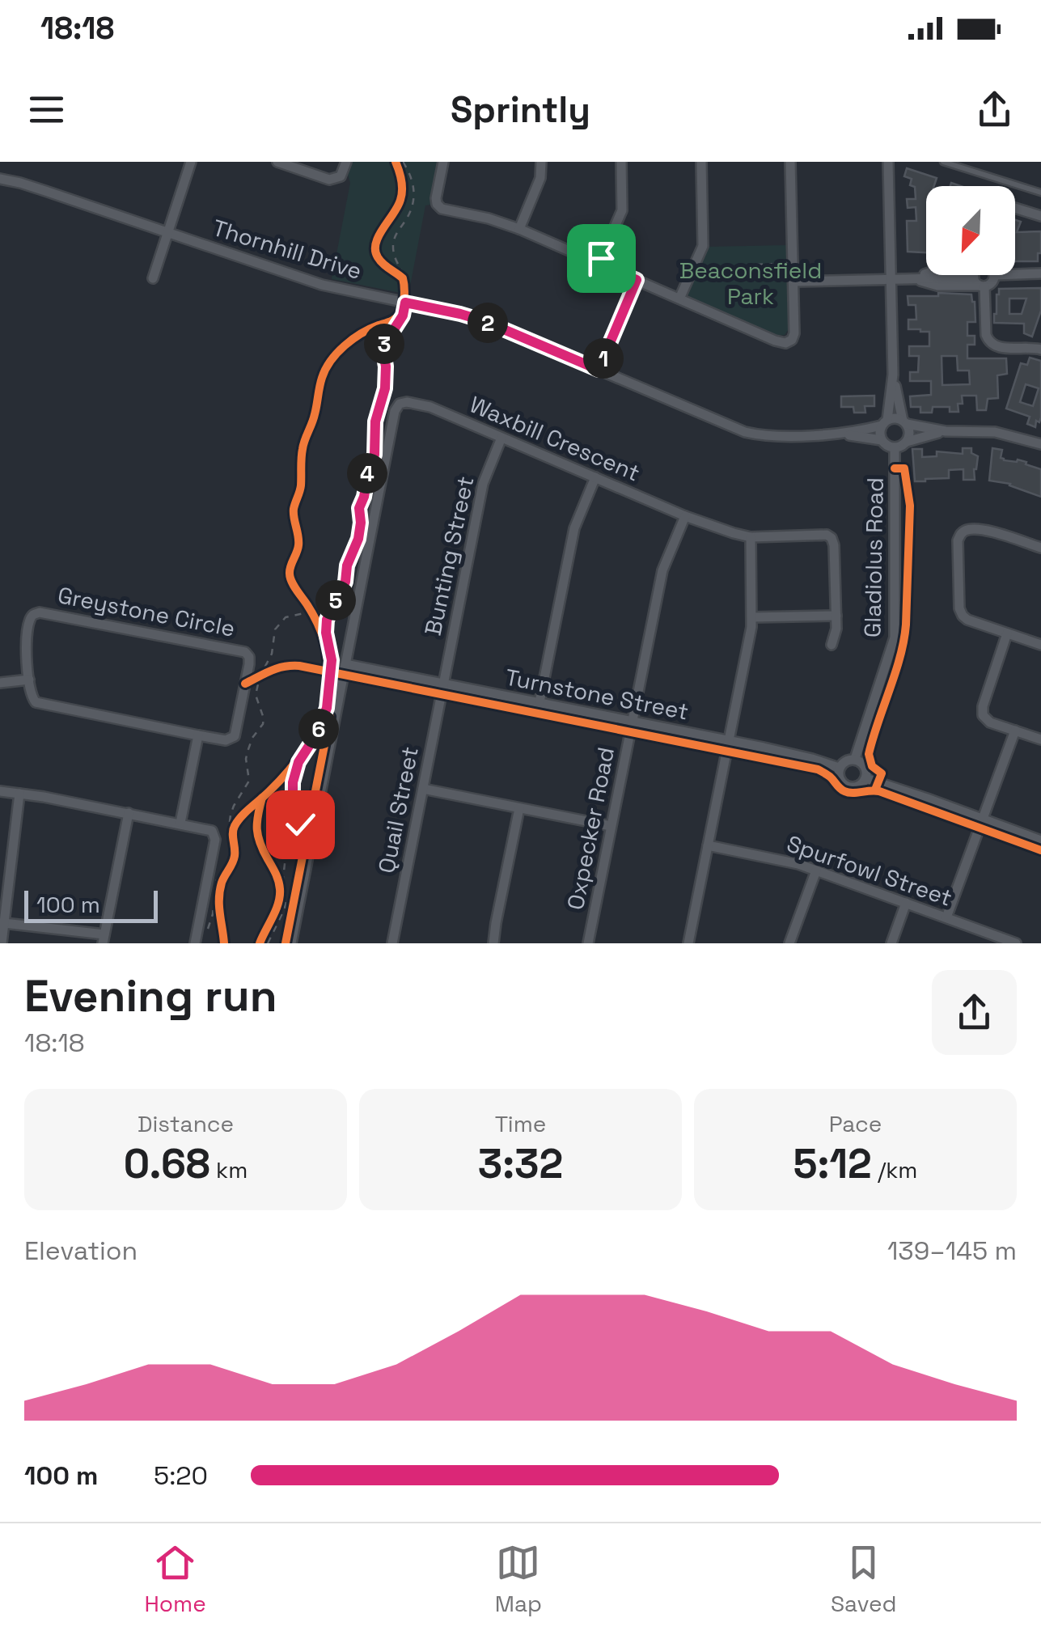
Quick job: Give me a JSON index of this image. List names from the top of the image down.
{
  "streets": {
    "street": [
      "Thornhill Drive",
      "Waxbill Crescent",
      "Bunting Street",
      "Gladiolus Road",
      "Greystone Circle",
      "Turnstone Street",
      "Quail Street",
      "Oxpecker Road",
      "Spurfowl Street"
    ]
  },
  "crossings": [
    ["Thornhill Drive", "Gladiolus Road"],
    ["Waxbill Crescent", "Bunting Street"],
    ["Waxbill Crescent", "Turnstone Street"],
    ["Waxbill Crescent", "Oxpecker Road"],
    ["Bunting Street", "Turnstone Street"],
    ["Bunting Street", "Quail Street"],
    ["Gladiolus Road", "Turnstone Street"],
    ["Turnstone Street", "Quail Street"],
    ["Turnstone Street", "Oxpecker Road"]
  ],
  "parks": ["Beaconsfield Park"],
  "scale_bar": "100 m",
  "north": "bottom left",
  "page": {
    "status": "18:18",
    "header": "Sprintly",
    "pins": [
      "2",
      "3",
      "1",
      "4",
      "5",
      "6"
    ],
    "scale": "100 m",
    "heading": ["Evening run", "18:18"],
    "stats": [
      ["Distance", "0.68 km"],
      ["Time", "3:32"],
      ["Pace", "5:12 /km"]
    ],
    "chart": ["Elevation", "139–145 m"],
    "list": [
      {
        "name": "100 m",
        "note": "5:20"
      }
    ],
    "tabs": ["Home", "Map", "Saved"]
  }
}
